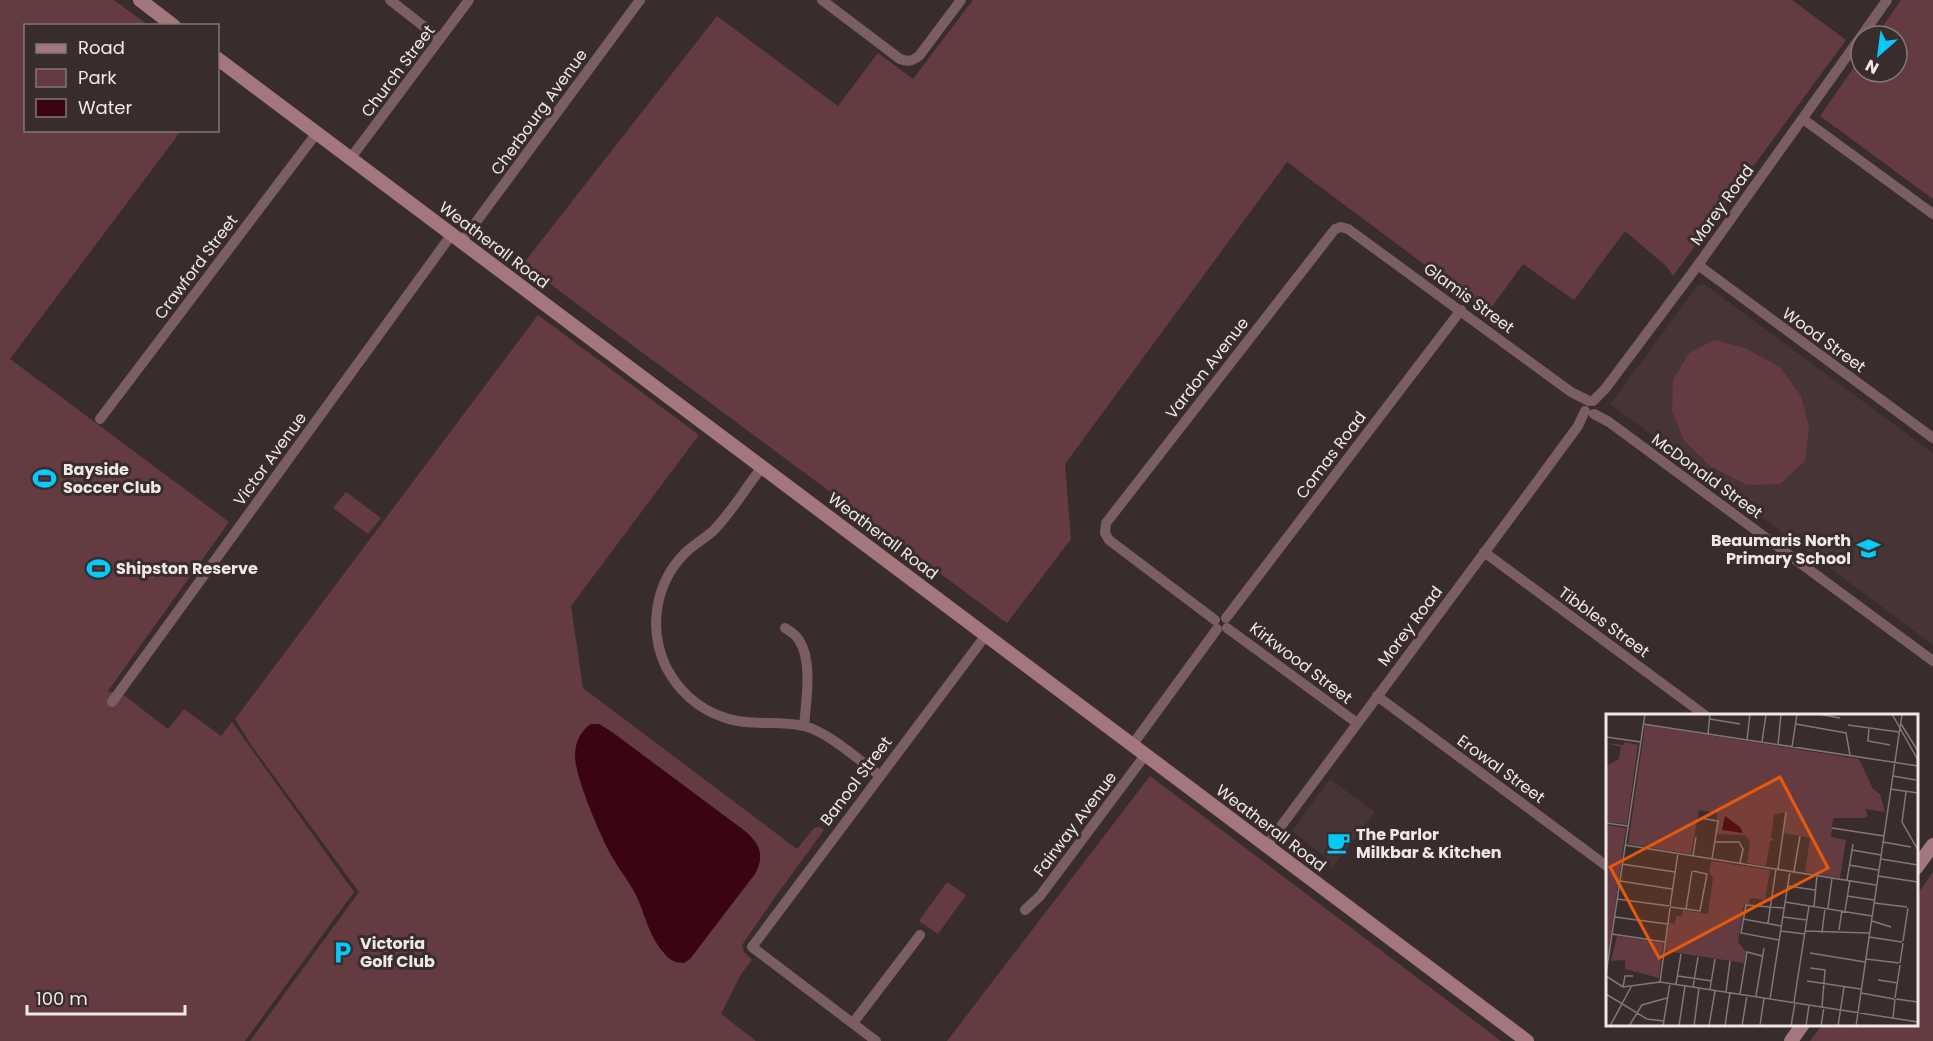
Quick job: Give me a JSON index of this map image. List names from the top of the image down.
{
  "streets": {
    "street": [
      "Church Street",
      "Cherbourg Avenue",
      "Morey Road",
      "Weatherall Road",
      "Crawford Street",
      "Glamis Street",
      "Wood Street",
      "Vardon Avenue",
      "Comas Road",
      "Victor Avenue",
      "McDonald Street",
      "Tibbles Street",
      "Kirkwood Street",
      "Erowal Street",
      "Banool Street",
      "Fairway Avenue"
    ]
  },
  "crossings": [
    ["Church Street", "Weatherall Road"],
    ["Cherbourg Avenue", "Weatherall Road"],
    ["Cherbourg Avenue", "Victor Avenue"],
    ["Morey Road", "Weatherall Road"],
    ["Morey Road", "Glamis Street"],
    ["Morey Road", "Wood Street"],
    ["Morey Road", "McDonald Street"],
    ["Morey Road", "Tibbles Street"],
    ["Morey Road", "Kirkwood Street"],
    ["Morey Road", "Erowal Street"],
    ["Weatherall Road", "Crawford Street"],
    ["Weatherall Road", "Comas Road"],
    ["Weatherall Road", "Victor Avenue"],
    ["Weatherall Road", "Banool Street"],
    ["Weatherall Road", "Fairway Avenue"],
    ["Glamis Street", "Vardon Avenue"],
    ["Glamis Street", "Comas Road"],
    ["Glamis Street", "McDonald Street"],
    ["Vardon Avenue", "Kirkwood Street"],
    ["Comas Road", "Kirkwood Street"]
  ],
  "places": {
    "sports": ["Bayside Soccer Club", "Shipston Reserve"],
    "school or university": ["Beaumaris North Primary School"],
    "cafe": ["The Parlor Milkbar & Kitchen"],
    "parking": ["Victoria Golf Club"]
  },
  "legend": ["Road", "Park", "Water"],
  "scale_bar": "100 m",
  "north": "bottom left"
}
